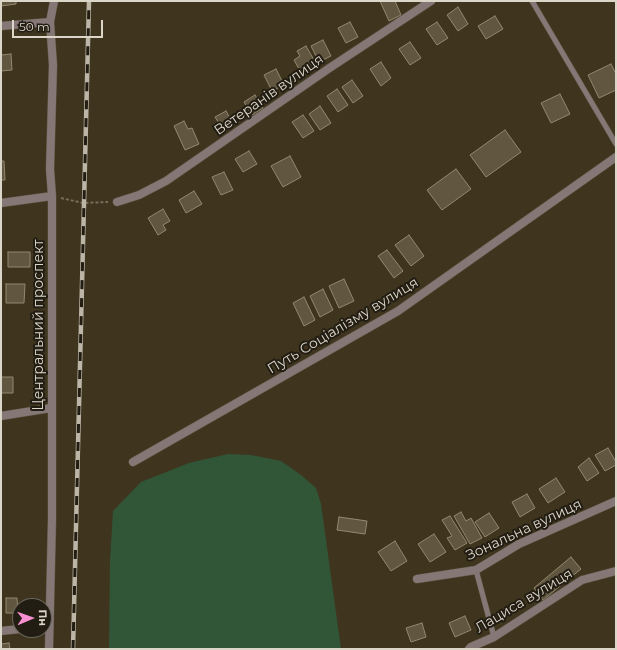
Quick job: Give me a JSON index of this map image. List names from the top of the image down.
{
  "streets": {
    "street": [
      "Ветеранів вулиця",
      "Центральний проспект",
      "Путь Соціалізму вулиця",
      "Зональна вулиця",
      "Лациса вулиця"
    ]
  },
  "scale_bar": "50 m",
  "north": "right"
}
